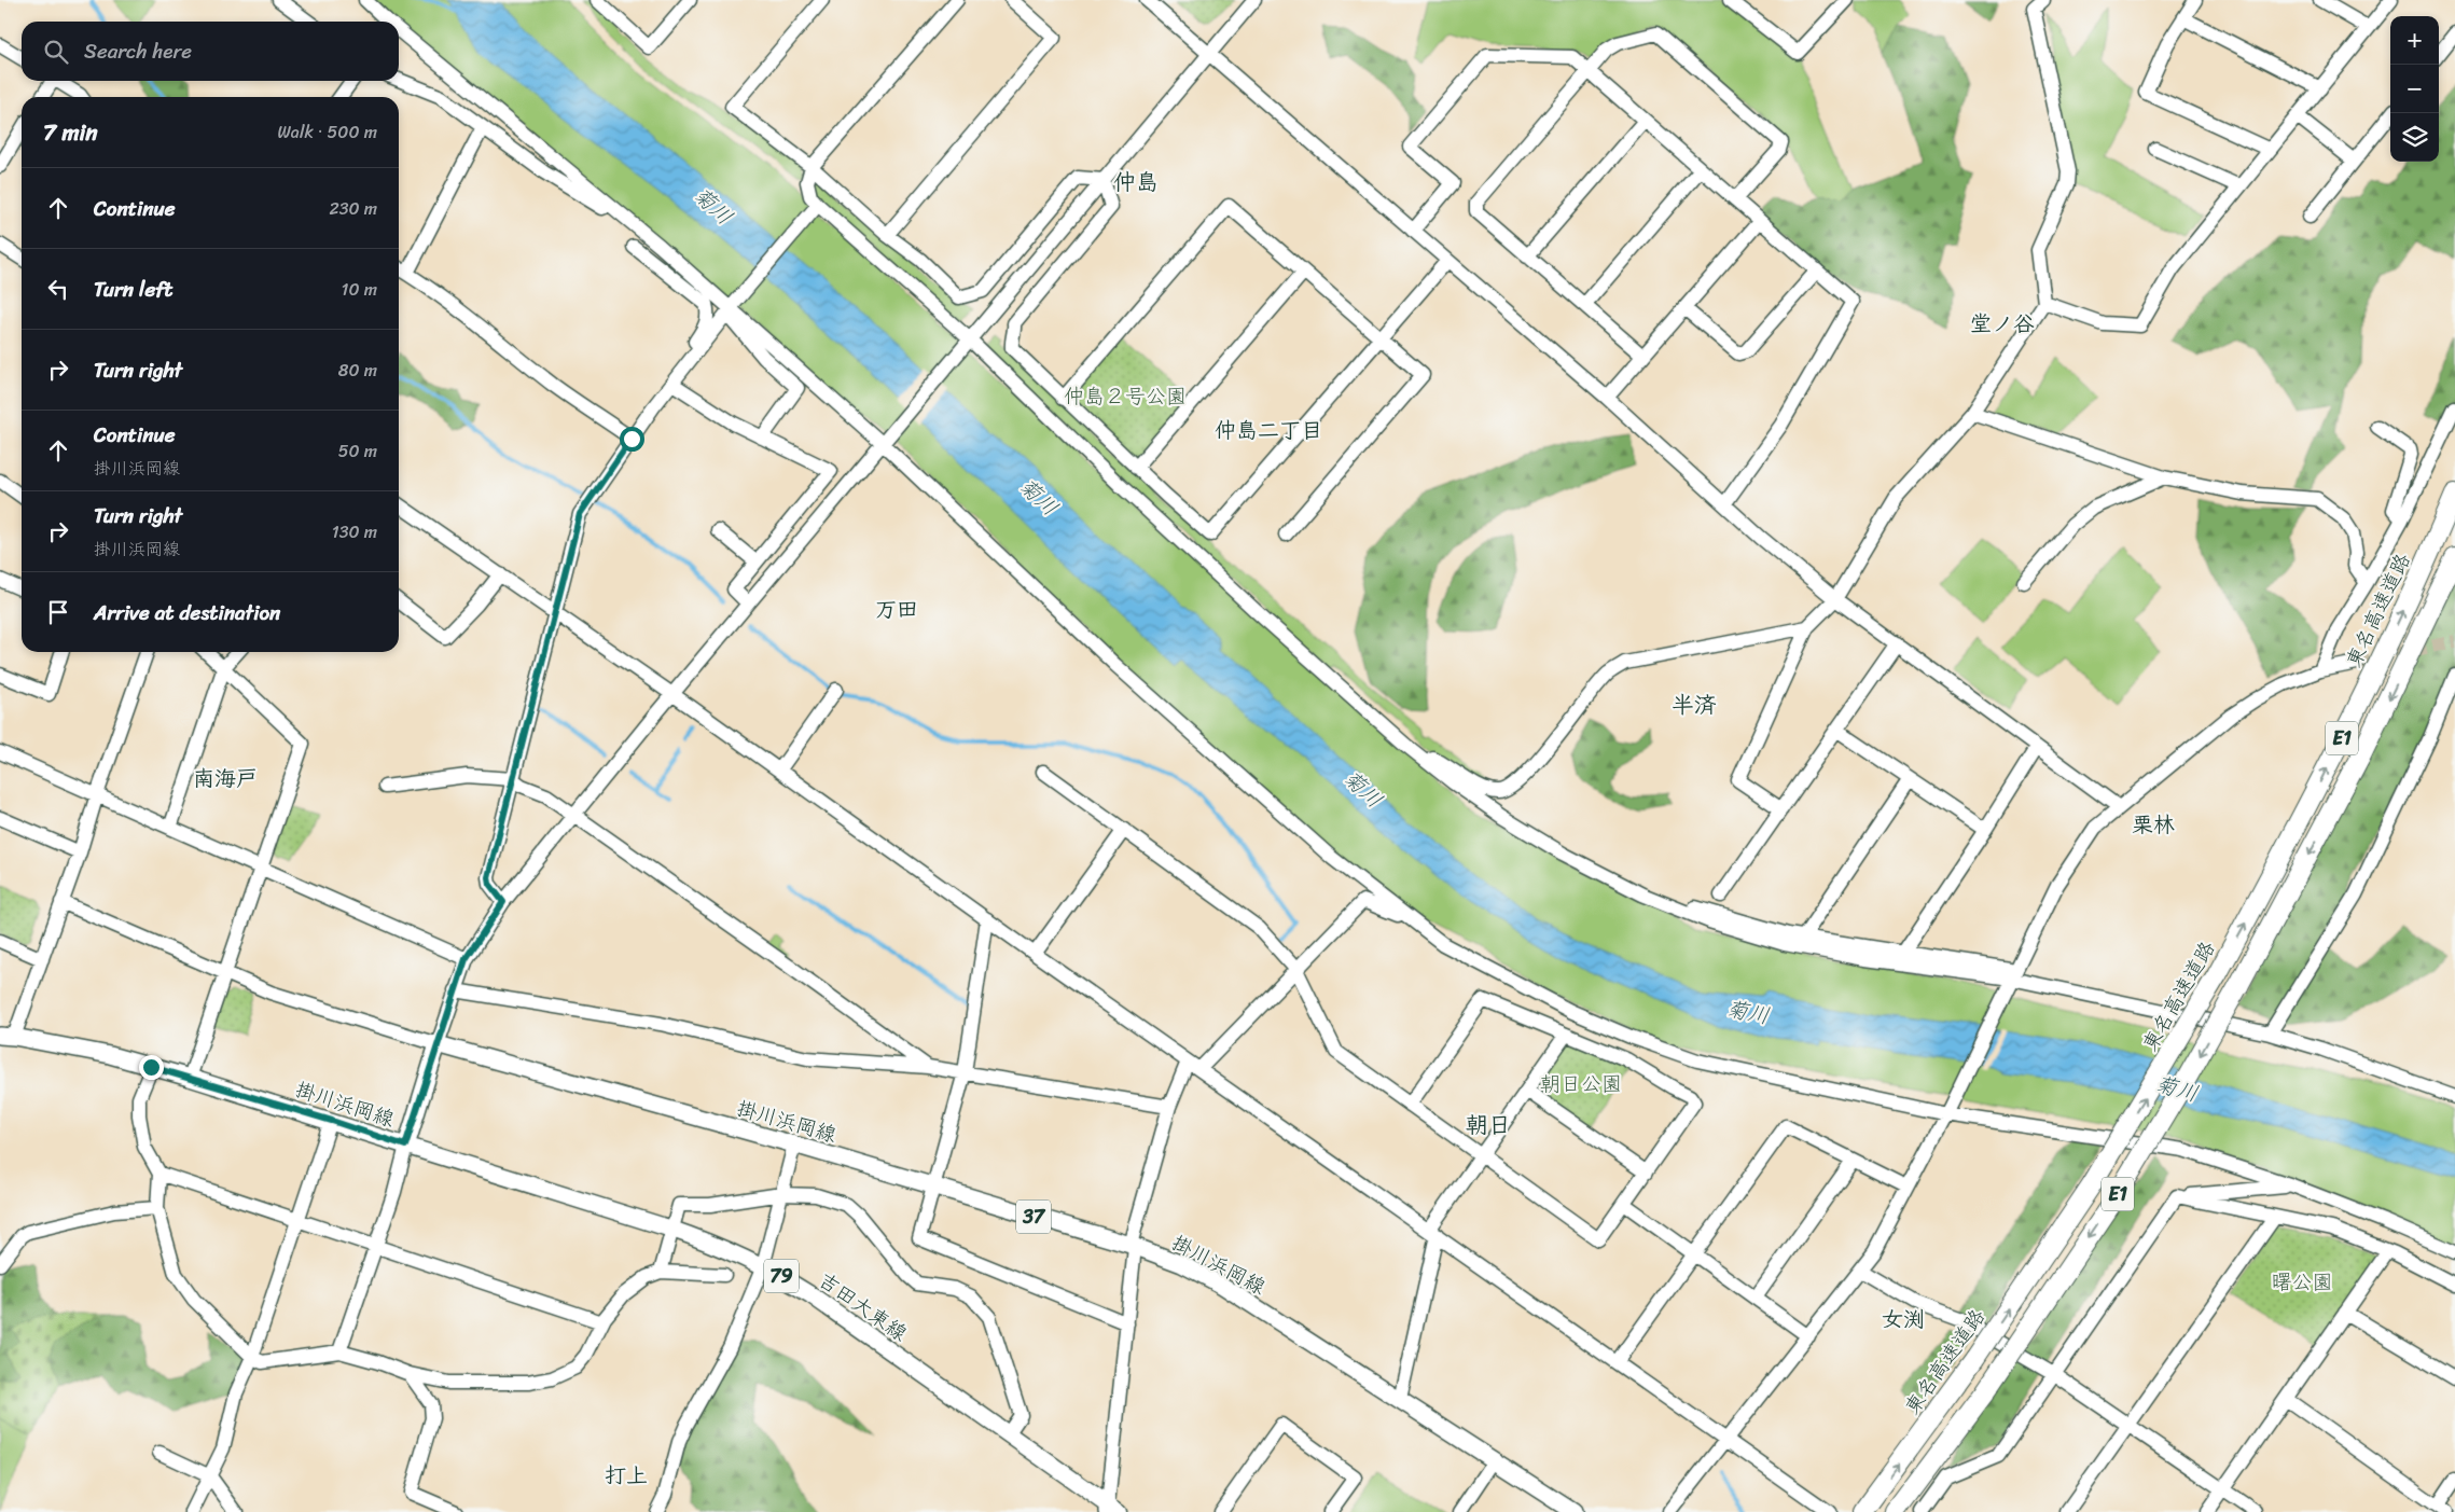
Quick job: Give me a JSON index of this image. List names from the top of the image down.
{
  "streets": {
    "highway": ["東名高速道路", "E1"],
    "main road": [
      "掛川浜岡線",
      "37",
      "79",
      "吉田大東線"
    ]
  },
  "crossings": [
    ["掛川浜岡線", "吉田大東線"]
  ],
  "districts": [
    "仲島",
    "堂ノ谷",
    "仲島二丁目",
    "万田",
    "半済",
    "南海戸",
    "栗林",
    "朝日",
    "女渕",
    "打上"
  ],
  "water": ["菊川"],
  "parks": ["仲島２号公園", "朝日公園", "曙公園"],
  "page": {
    "map_buttons": ["+", "−"],
    "search": "Search here",
    "heading": ["7 min", "Walk · 500 m"],
    "list": [
      ["Continue", "230 m"],
      ["Turn left", "10 m"],
      ["Turn right", "80 m"],
      ["Continue", "掛川浜岡線", "50 m"],
      ["Turn right", "掛川浜岡線", "130 m"],
      "Arrive at destination"
    ]
  }
}
